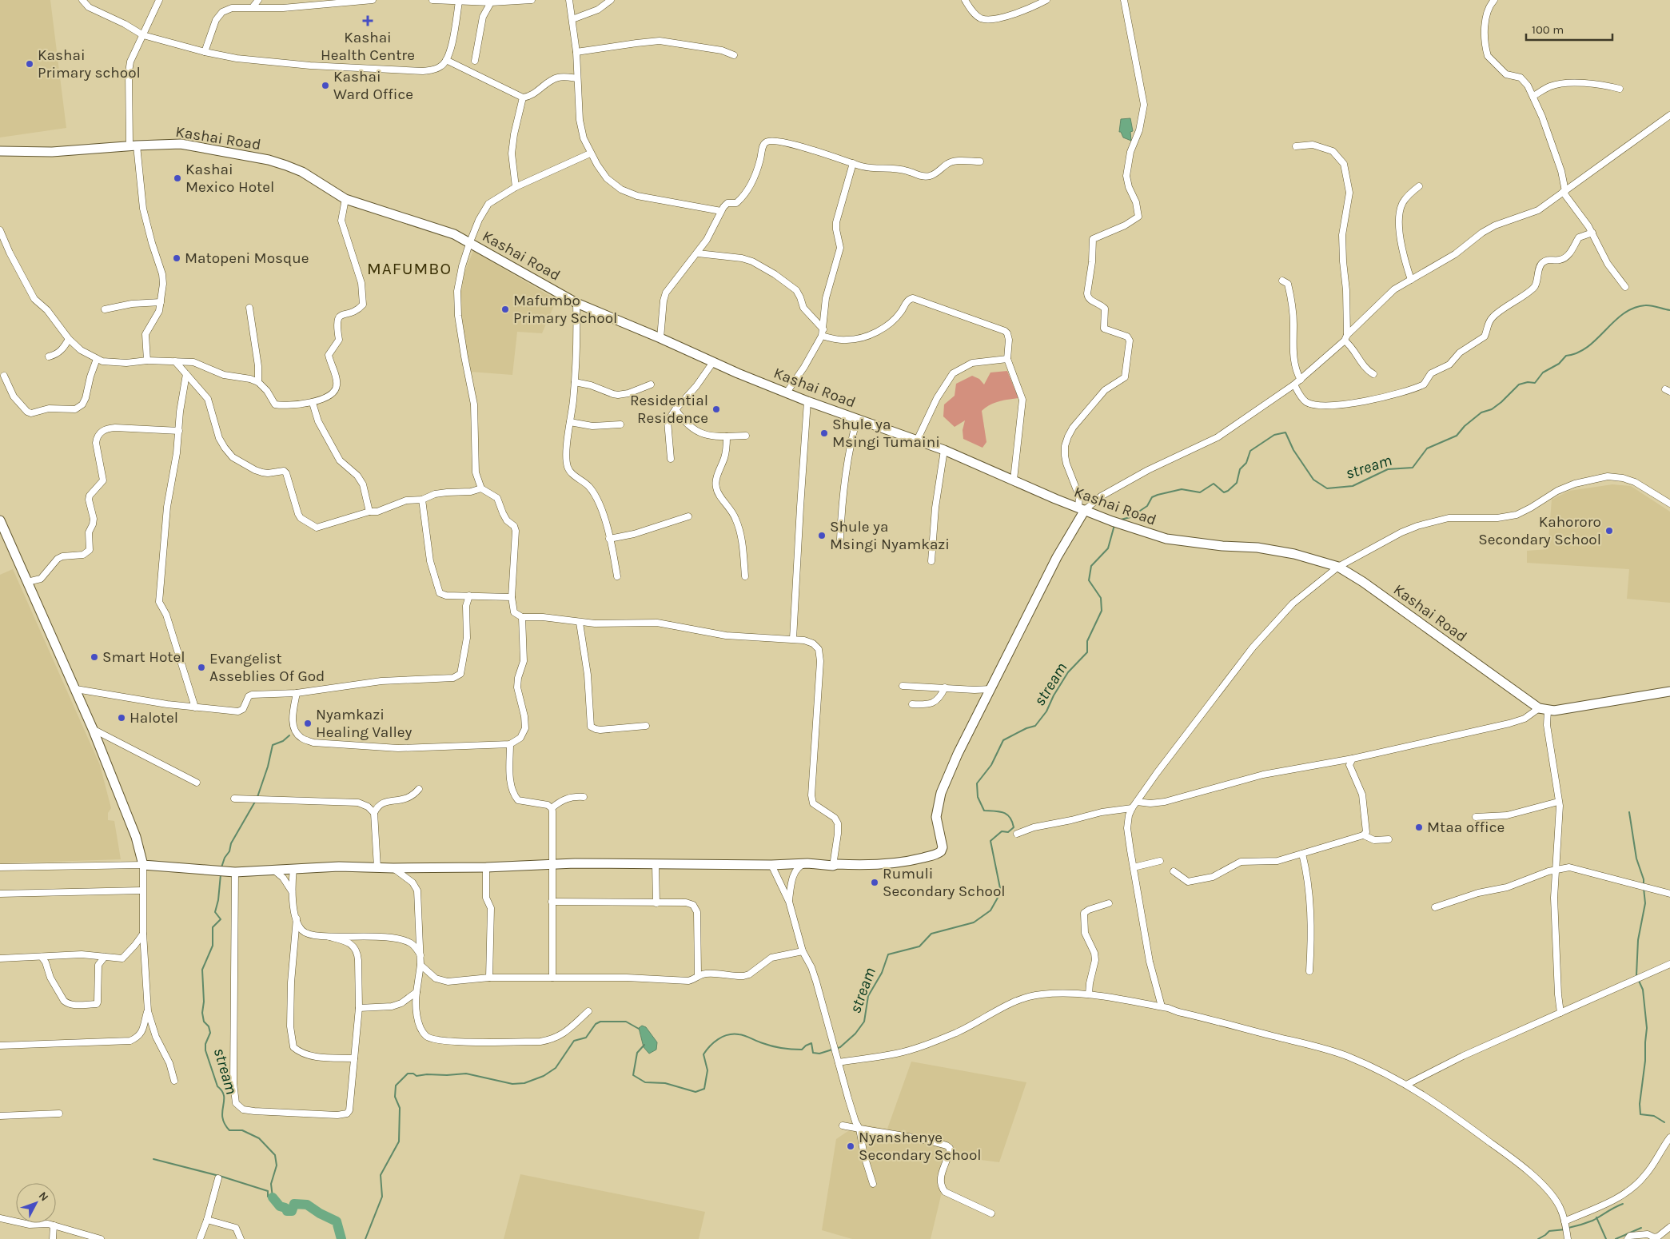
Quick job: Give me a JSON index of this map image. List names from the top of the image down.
{
  "streets": {
    "street": ["Kashai Road"]
  },
  "districts": ["MAFUMBO"],
  "water": ["stream"],
  "places": {
    "health": ["Kashai Health Centre"],
    "other": [
      "Kashai Primary school",
      "Kashai Ward Office",
      "Kashai Mexico Hotel",
      "Matopeni Mosque",
      "Mafumbo Primary School",
      "Residential Residence",
      "Shule ya Msingi Tumaini",
      "Kahororo Secondary School",
      "Shule ya Msingi Nyamkazi",
      "Smart Hotel",
      "Evangelist Asseblies Of God",
      "Halotel",
      "Nyamkazi Healing Valley",
      "Mtaa office",
      "Rumuli Secondary School",
      "Nyanshenye Secondary School"
    ]
  },
  "scale_bar": "100 m",
  "north": "top right"
}
